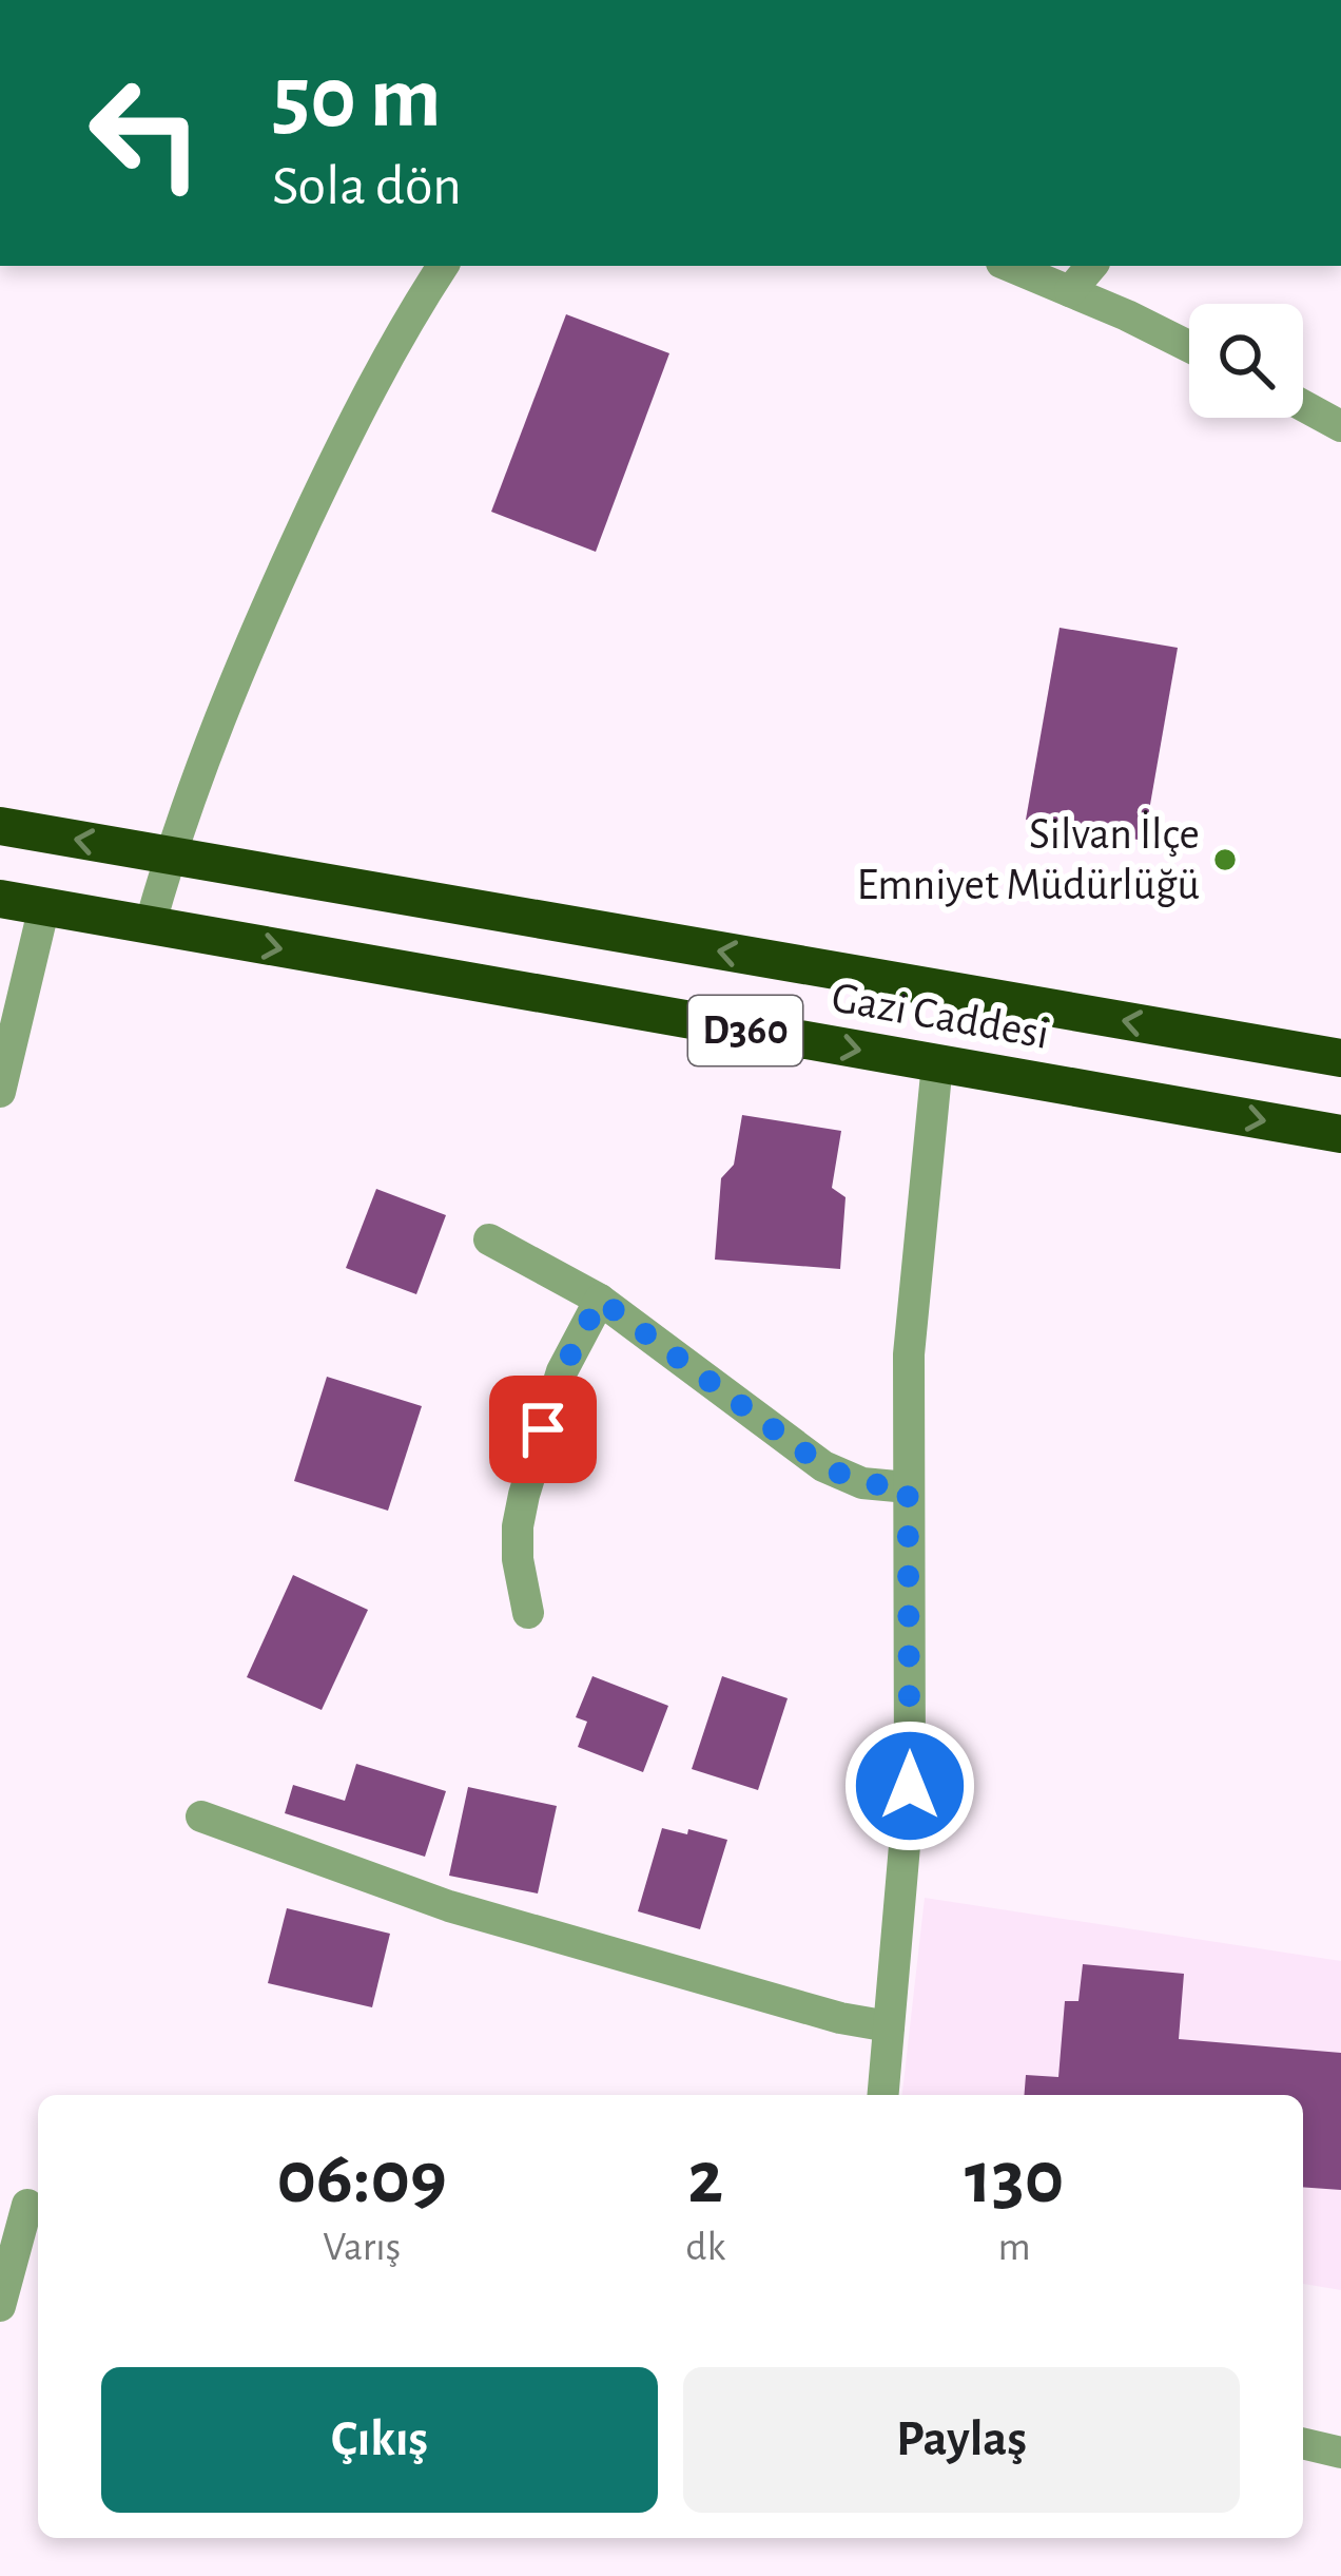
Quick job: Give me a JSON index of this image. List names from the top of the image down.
{
  "streets": {
    "highway": ["Gazi Caddesi", "D360"]
  },
  "crossings": [
    ["Gazi Caddesi", "D360"]
  ],
  "places": ["Silvan İlçe Emniyet Müdürlüğü"],
  "page": {
    "turn": ["50 m", "Sola dön"],
    "eta": [
      "06:09",
      "Varış",
      "2",
      "dk",
      "130",
      "m"
    ],
    "buttons": ["Çıkış", "Paylaş"]
  }
}
